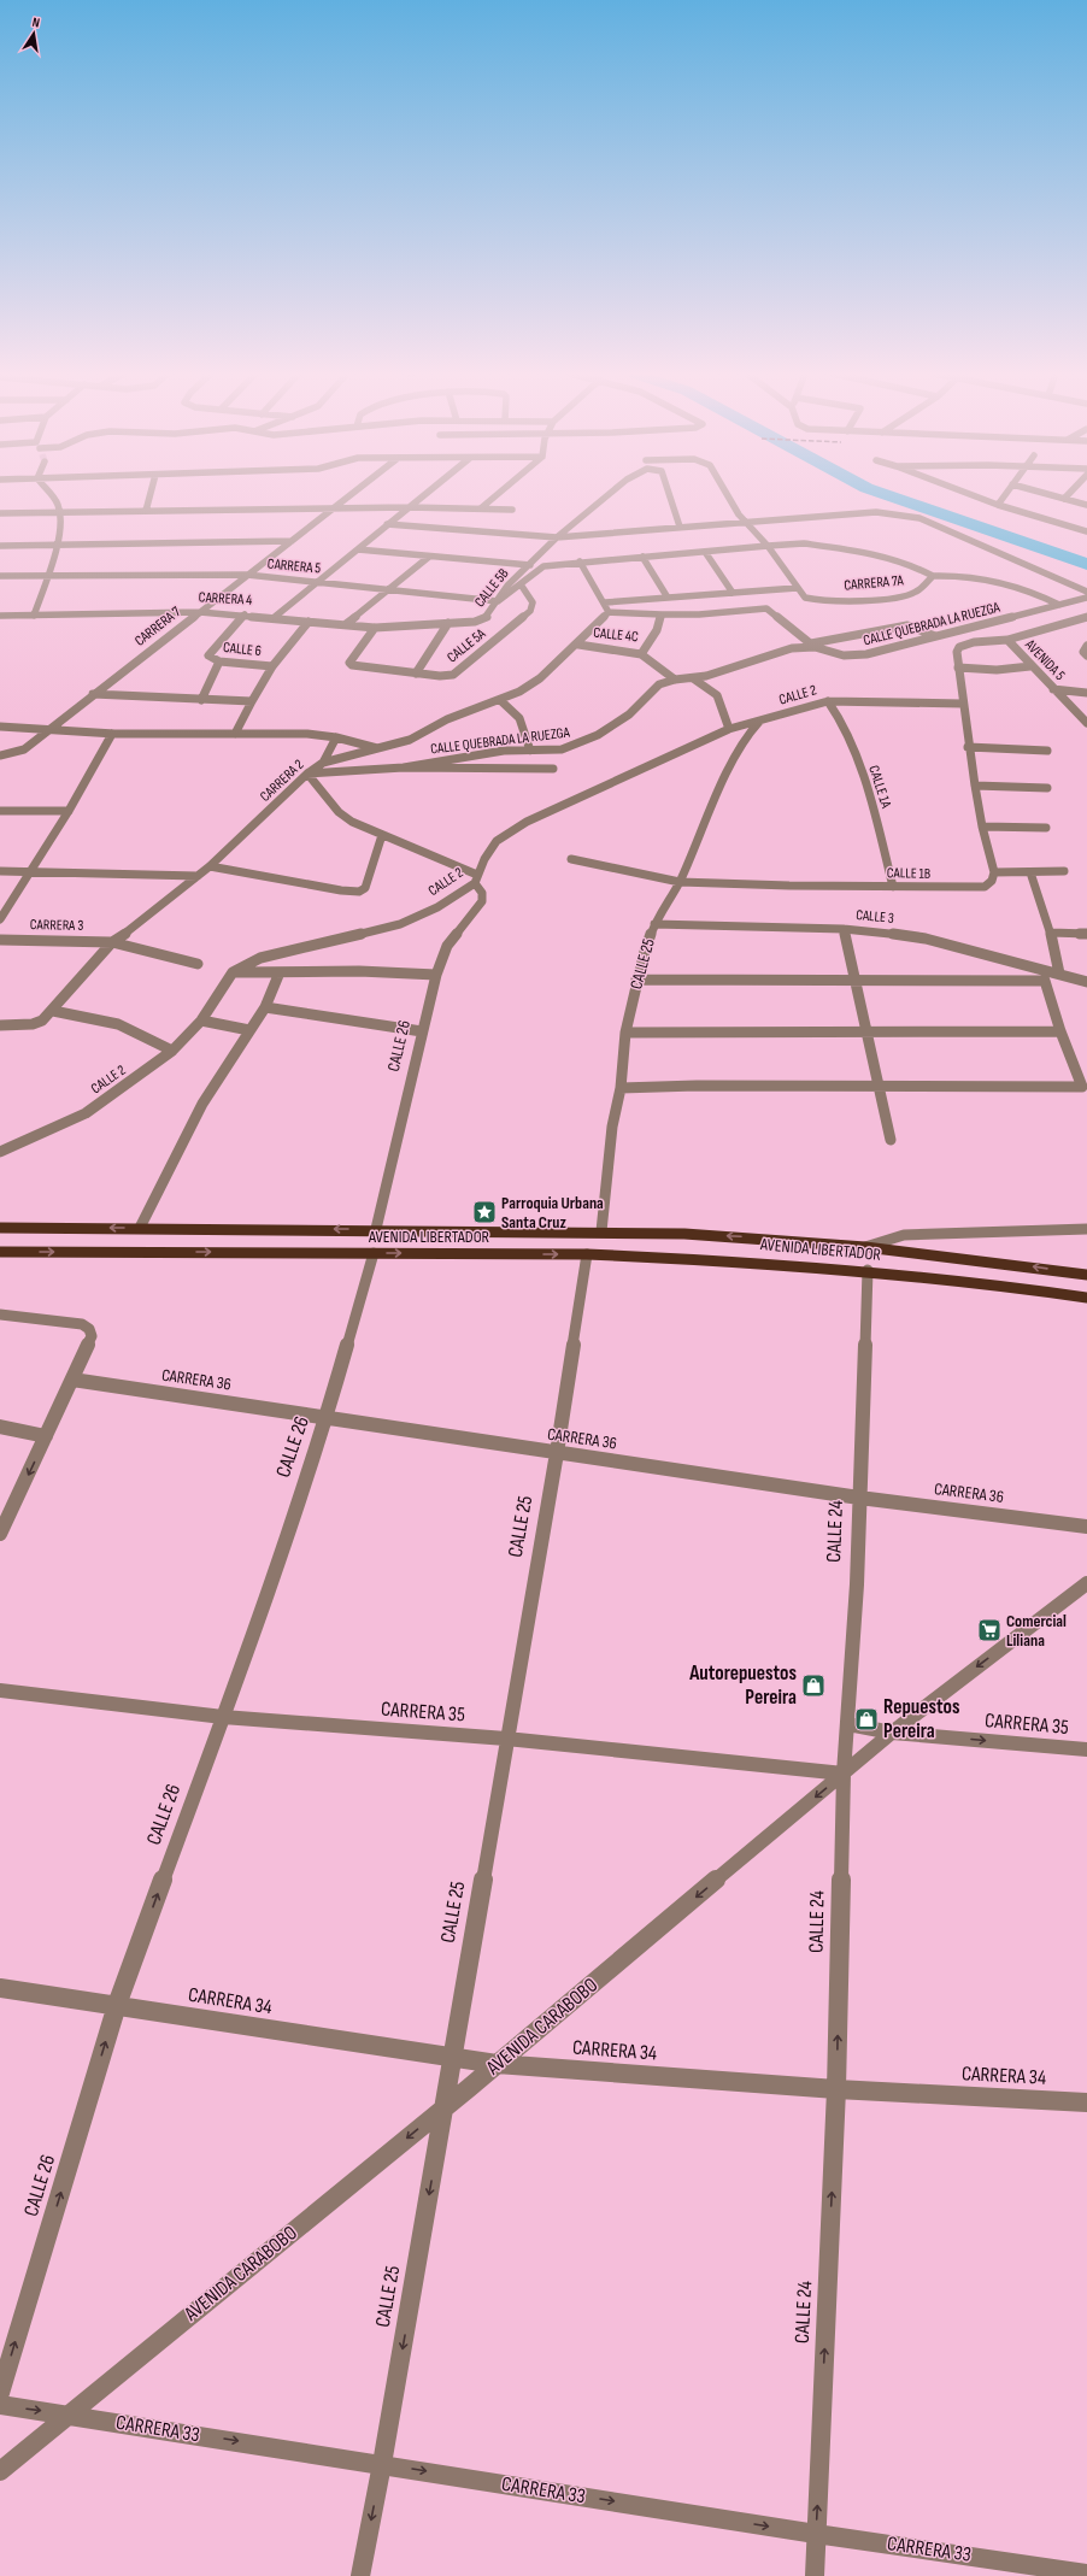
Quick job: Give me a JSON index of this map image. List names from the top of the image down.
{
  "streets": {
    "main road": ["AVENIDA LIBERTADOR"],
    "street": [
      "CARRERA 5",
      "CARRERA 7A",
      "CALLE 5B",
      "CARRERA 4",
      "CALLE QUEBRADA LA RUEZGA",
      "CARRERA 7",
      "CALLE 4C",
      "CALLE 5A",
      "CALLE 6",
      "AVENIDA 5",
      "CALLE 2",
      "CARRERA 2",
      "CALLE 1A",
      "CALLE 1B",
      "CALLE 3",
      "CARRERA 3",
      "CALLE 25",
      "CALLE 26",
      "CARRERA 36",
      "CALLE 24",
      "CARRERA 35",
      "CARRERA 34",
      "AVENIDA CARABOBO",
      "CARRERA 33"
    ]
  },
  "crossings": [
    ["CARRERA 5", "CARRERA 7A"],
    ["CARRERA 5", "CALLE 5B"],
    ["CARRERA 5", "CARRERA 7"],
    ["CARRERA 7A", "CALLE 5B"],
    ["CARRERA 7A", "CALLE 5A"],
    ["CALLE 5B", "CARRERA 4"],
    ["CARRERA 4", "CARRERA 7"],
    ["CARRERA 4", "CALLE 5A"],
    ["CARRERA 4", "CALLE 6"],
    ["CALLE 4C", "CARRERA 2"],
    ["CALLE 2", "CALLE 1A"],
    ["CALLE 2", "CALLE 25"],
    ["CALLE 2", "CALLE 26"],
    ["CARRERA 2", "CARRERA 3"],
    ["CALLE 1A", "CALLE 1B"],
    ["CALLE 1B", "CALLE 25"],
    ["CALLE 3", "CALLE 25"],
    ["CALLE 25", "AVENIDA LIBERTADOR"],
    ["CALLE 25", "CARRERA 36"],
    ["CALLE 25", "CARRERA 35"],
    ["CALLE 25", "CARRERA 34"],
    ["CALLE 25", "AVENIDA CARABOBO"],
    ["CALLE 25", "CARRERA 33"],
    ["CALLE 26", "AVENIDA LIBERTADOR"],
    ["CALLE 26", "CARRERA 36"],
    ["CALLE 26", "CARRERA 35"],
    ["CALLE 26", "CARRERA 34"],
    ["AVENIDA LIBERTADOR", "CALLE 24"],
    ["CARRERA 36", "CALLE 24"],
    ["CALLE 24", "CARRERA 35"],
    ["CALLE 24", "CARRERA 34"],
    ["CALLE 24", "AVENIDA CARABOBO"],
    ["CALLE 24", "CARRERA 33"],
    ["CARRERA 35", "AVENIDA CARABOBO"],
    ["CARRERA 34", "AVENIDA CARABOBO"],
    ["AVENIDA CARABOBO", "CARRERA 33"]
  ],
  "one_way": [
    "CALLE 26",
    "CALLE 24",
    "AVENIDA CARABOBO",
    "CARRERA 33"
  ],
  "places": {
    "place": ["Parroquia Urbana Santa Cruz"],
    "supermarket": ["Comercial Liliana"],
    "shop": ["Autorepuestos Pereira", "Repuestos Pereira"]
  },
  "north": "top"
}
